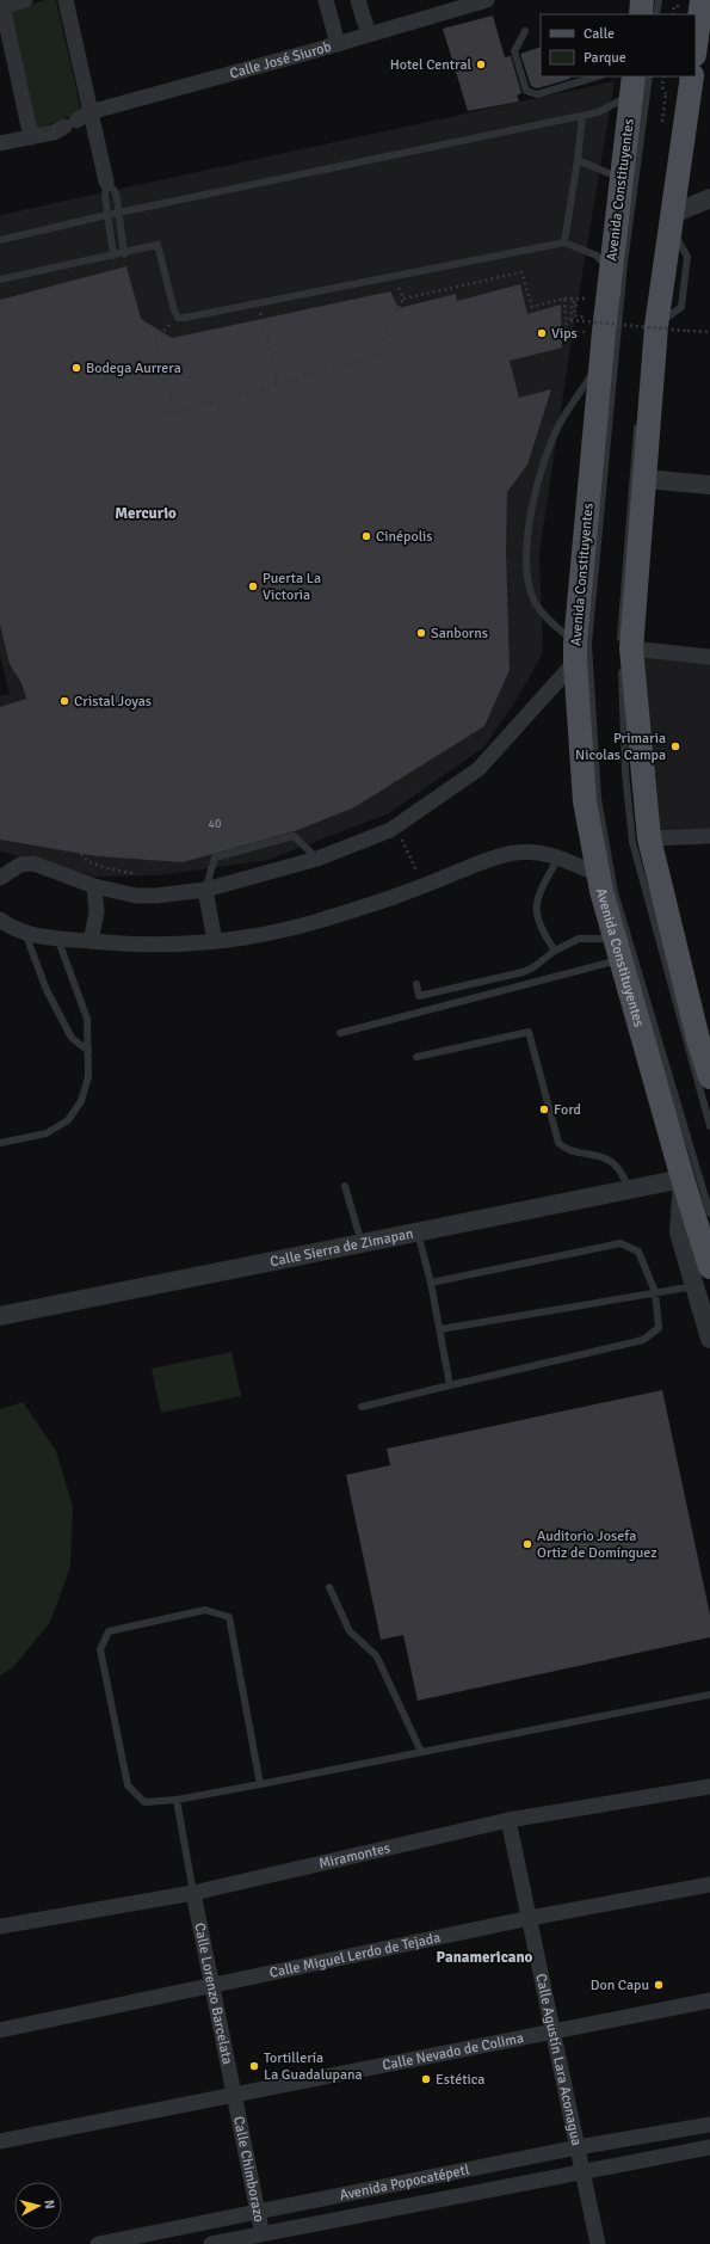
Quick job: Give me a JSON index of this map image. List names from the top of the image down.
{
  "streets": {
    "main road": ["Avenida Constituyentes"],
    "street": [
      "Calle José Siurob",
      "Calle Sierra de Zimapan",
      "Miramontes",
      "Calle Miguel Lerdo de Tejada",
      "Calle Lorenzo Barcelata",
      "Calle Nevado de Colima",
      "Calle Agustín Lara Aconagua",
      "Calle Chimborazo",
      "Avenida Popocatépetl"
    ]
  },
  "crossings": [
    ["Avenida Constituyentes", "Calle Sierra de Zimapan"],
    ["Miramontes", "Calle Lorenzo Barcelata"],
    ["Miramontes", "Calle Agustín Lara Aconagua"],
    ["Calle Miguel Lerdo de Tejada", "Calle Lorenzo Barcelata"],
    ["Calle Miguel Lerdo de Tejada", "Calle Agustín Lara Aconagua"],
    ["Calle Lorenzo Barcelata", "Calle Nevado de Colima"],
    ["Calle Lorenzo Barcelata", "Calle Chimborazo"],
    ["Calle Nevado de Colima", "Calle Agustín Lara Aconagua"],
    ["Calle Nevado de Colima", "Calle Chimborazo"],
    ["Calle Agustín Lara Aconagua", "Avenida Popocatépetl"],
    ["Calle Chimborazo", "Avenida Popocatépetl"]
  ],
  "districts": ["Mercurio", "Panamericano"],
  "places": [
    "Hotel Central",
    "Vips",
    "Bodega Aurrera",
    "Cinépolis",
    "Puerta La Victoria",
    "Sanborns",
    "Cristal Joyas",
    "Primaria Nicolas Campa",
    "Ford",
    "Auditorio Josefa Ortiz de Domínguez",
    "Don Capu",
    "Tortillería La Guadalupana",
    "Estética"
  ],
  "house_numbers": ["40"],
  "legend": ["Calle", "Parque"],
  "north": "right"
}
